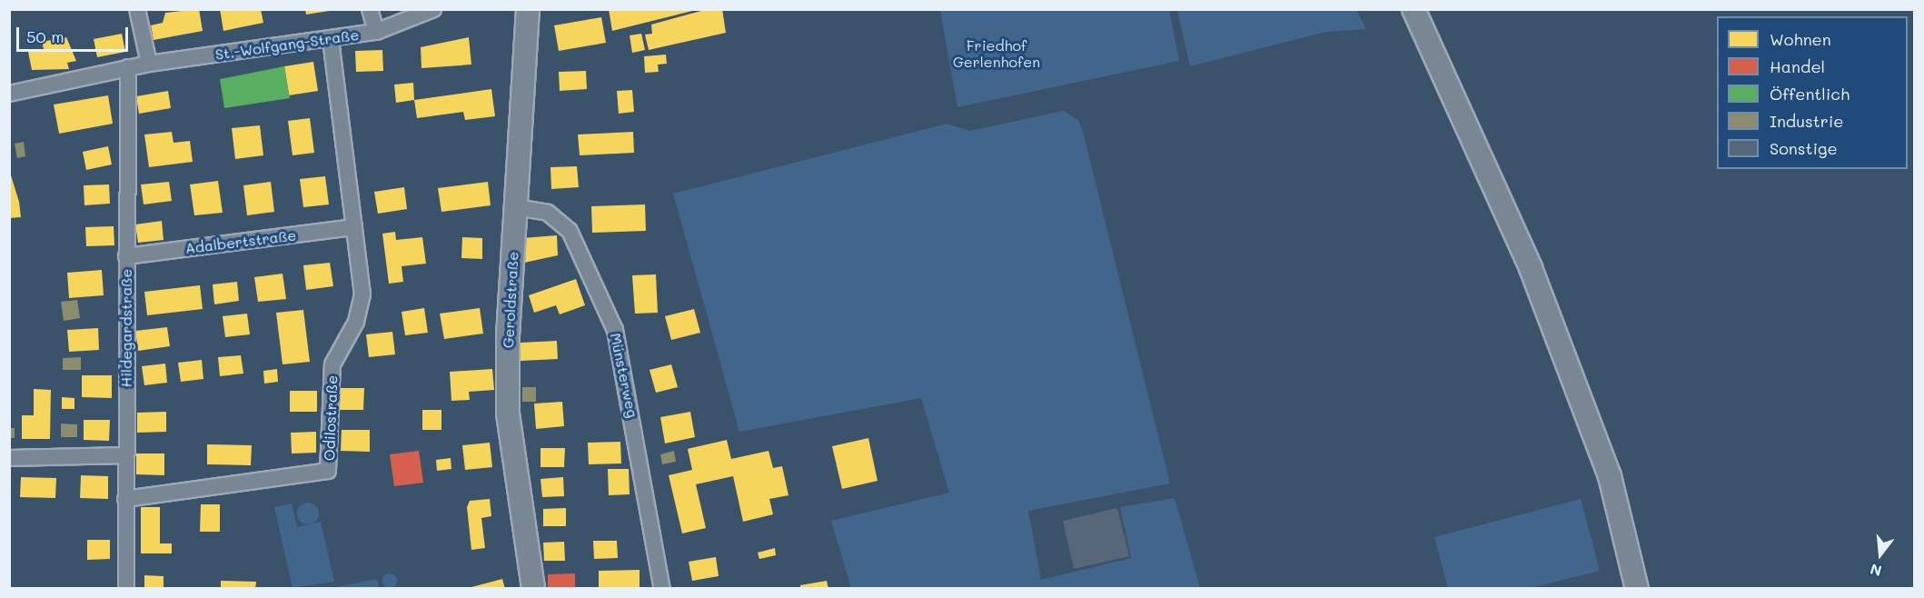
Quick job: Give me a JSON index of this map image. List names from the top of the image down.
{
  "streets": {
    "main road": ["Geroldstraße"],
    "street": [
      "St.-Wolfgang-Straße",
      "Adalbertstraße",
      "Hildegardstraße",
      "Münsterweg",
      "Odilostraße"
    ]
  },
  "crossings": [
    ["St.-Wolfgang-Straße", "Hildegardstraße"],
    ["St.-Wolfgang-Straße", "Odilostraße"],
    ["Adalbertstraße", "Hildegardstraße"],
    ["Adalbertstraße", "Odilostraße"],
    ["Geroldstraße", "Münsterweg"],
    ["Hildegardstraße", "Odilostraße"]
  ],
  "parks": ["Friedhof Gerlenhofen"],
  "legend": [
    "Wohnen",
    "Handel",
    "Öffentlich",
    "Industrie",
    "Sonstige"
  ],
  "scale_bar": "50 m",
  "north": "bottom"
}
